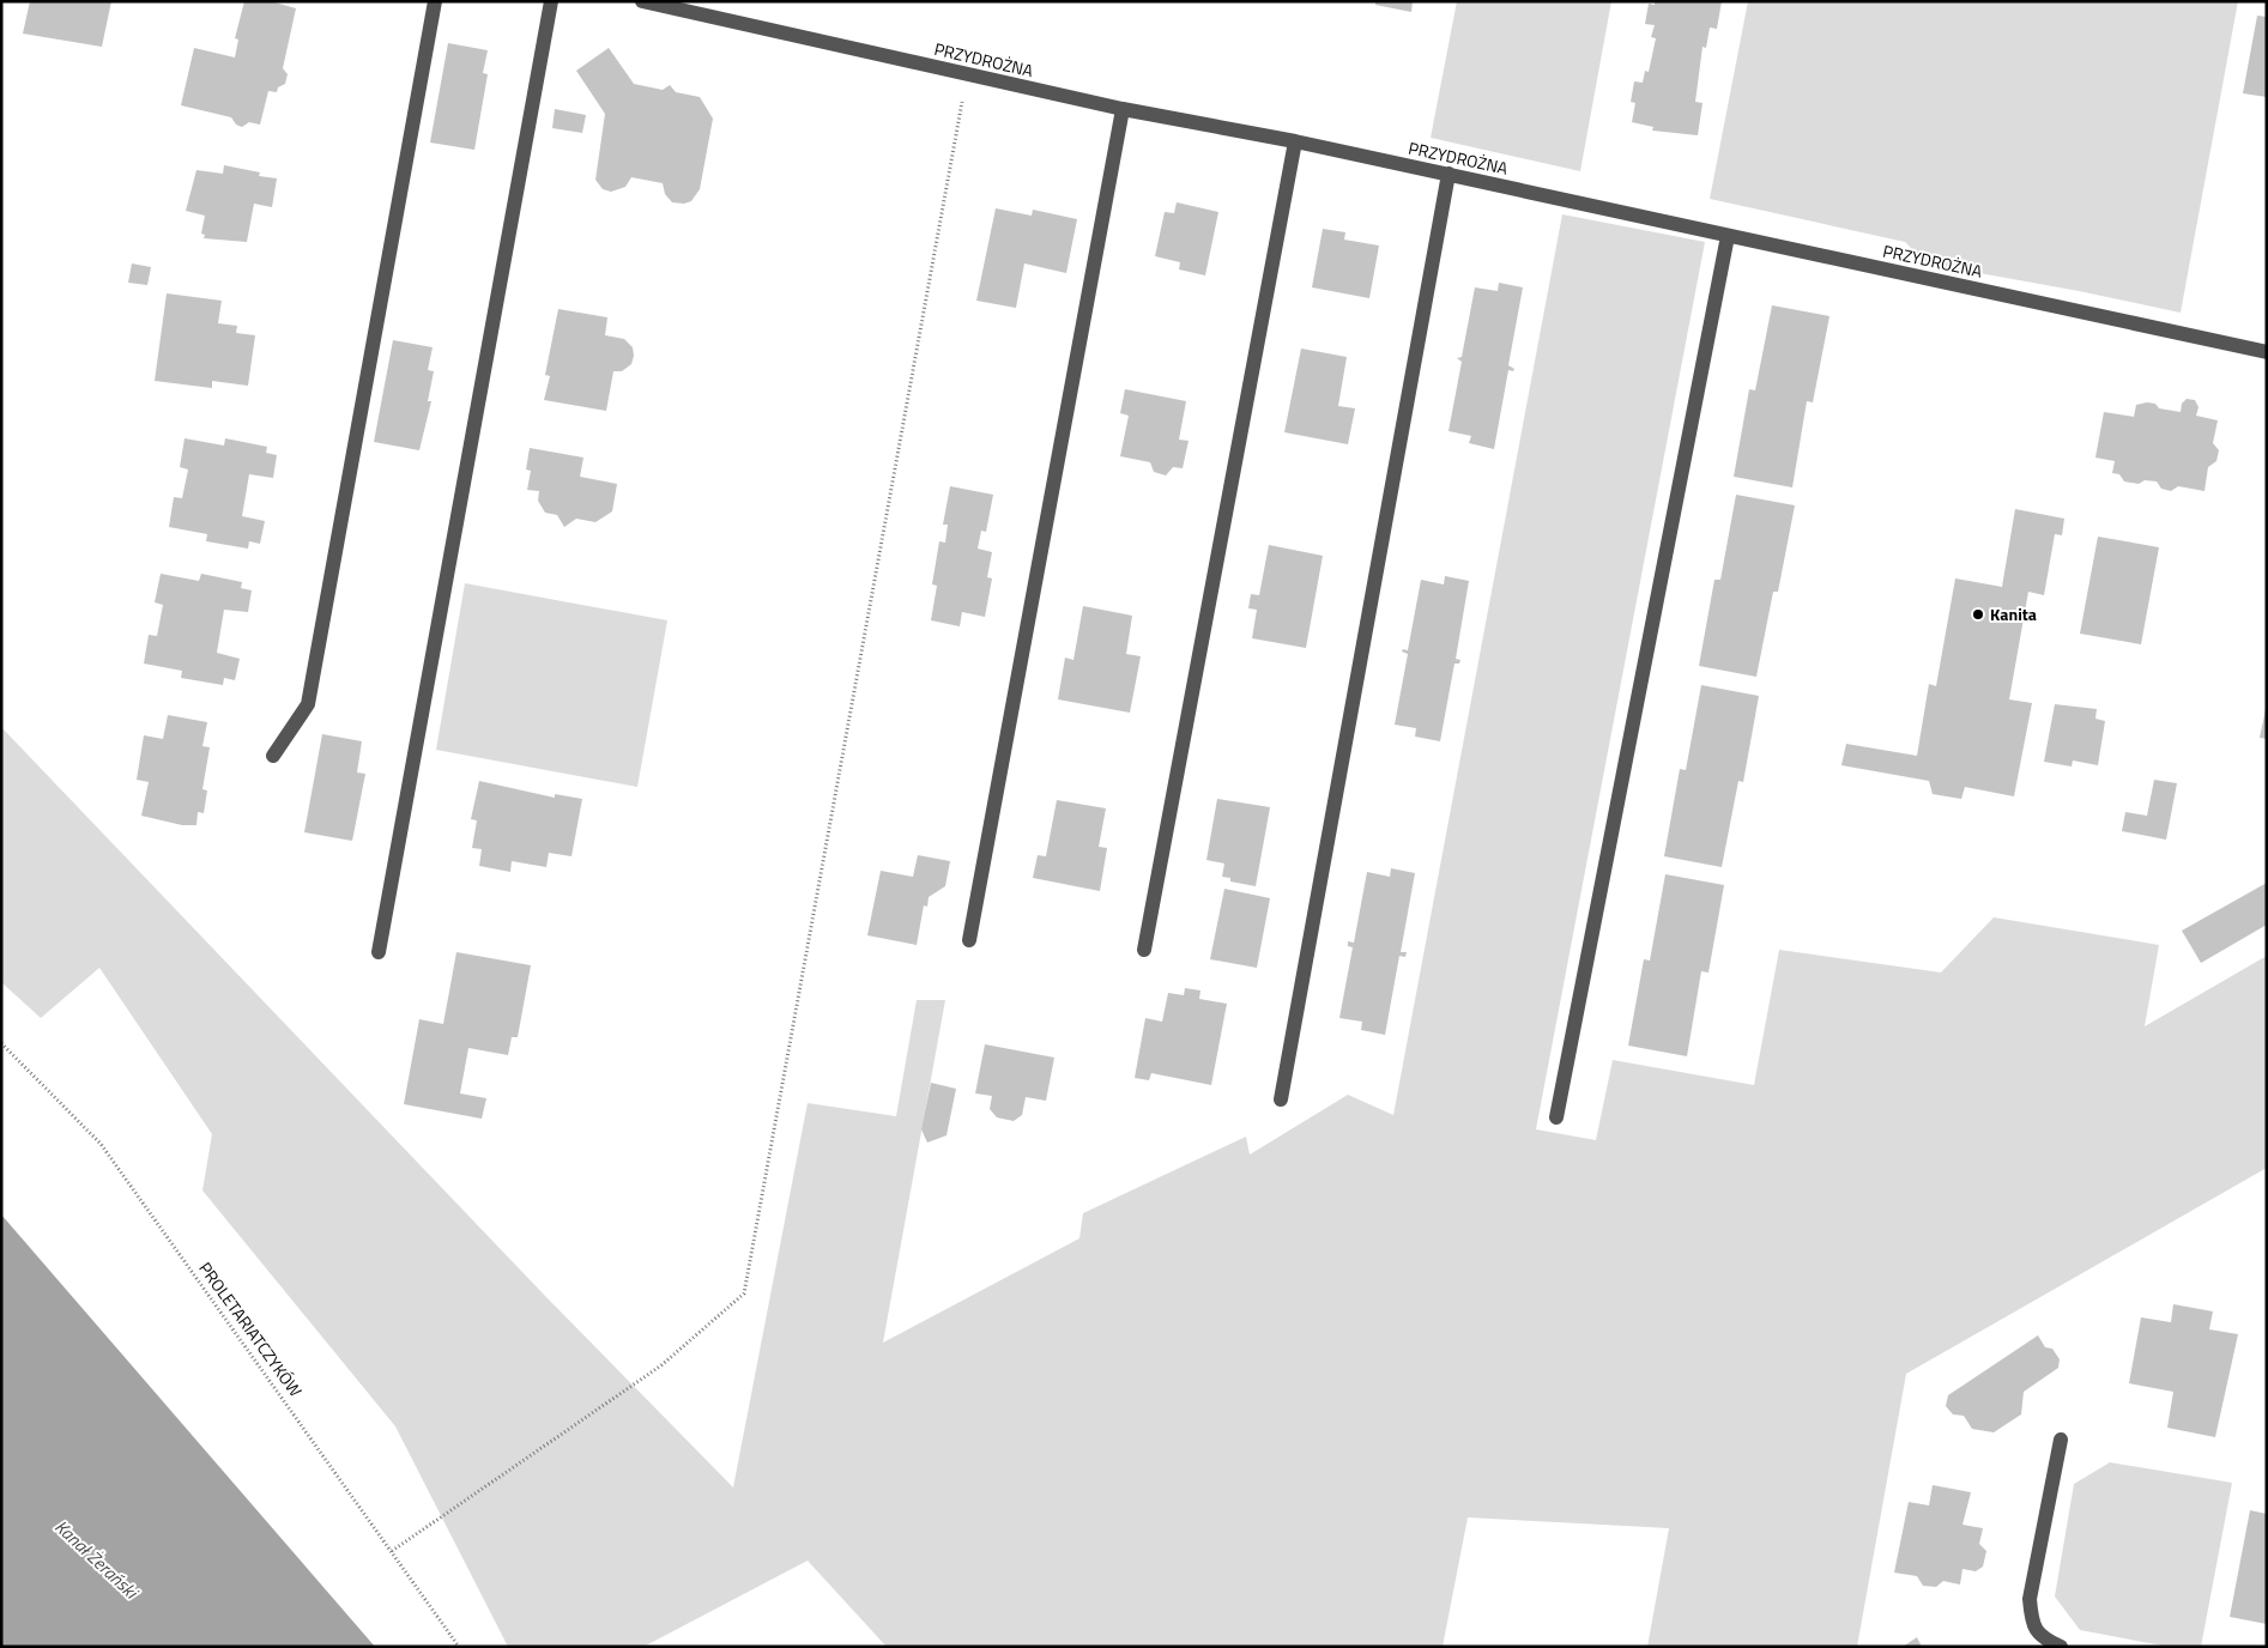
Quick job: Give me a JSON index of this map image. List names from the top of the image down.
{
  "streets": {
    "street": ["PRZYDROŻNA"],
    "path": ["PROLETARIATCZYKÓW"]
  },
  "water": ["Kanał Żerański"],
  "places": ["Kanita"]
}
